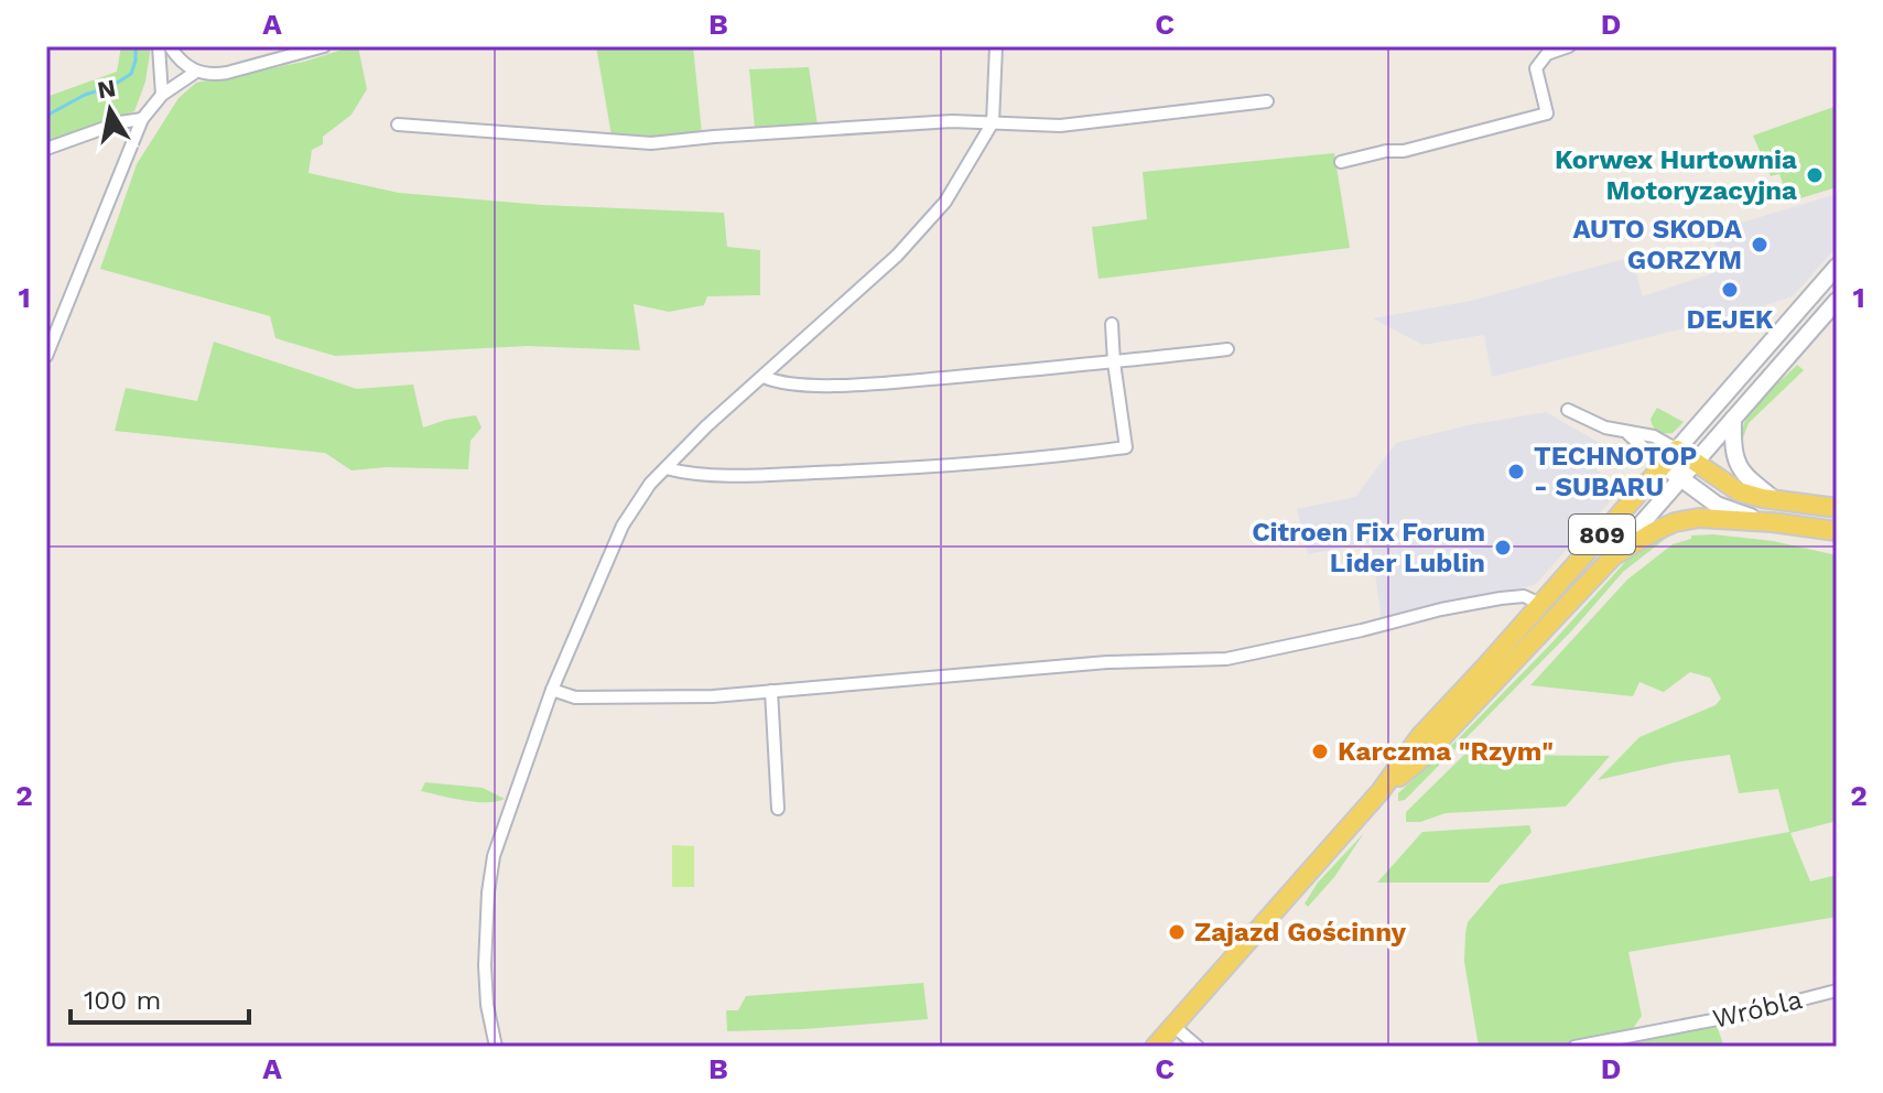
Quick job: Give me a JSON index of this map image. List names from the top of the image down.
{
  "streets": {
    "main road": ["809"],
    "street": ["Wróbla"]
  },
  "places": [
    "Korwex Hurtownia Motoryzacyjna",
    "AUTO SKODA GORZYM",
    "DEJEK",
    "TECHNOTOP - SUBARU",
    "Citroen Fix Forum Lider Lublin",
    "Karczma \"Rzym\"",
    "Zajazd Gościnny"
  ],
  "scale_bar": "100 m",
  "north": "top",
  "grid": {
    "columns": [
      "A",
      "B",
      "C",
      "D"
    ],
    "rows": ["1", "2"]
  }
}
